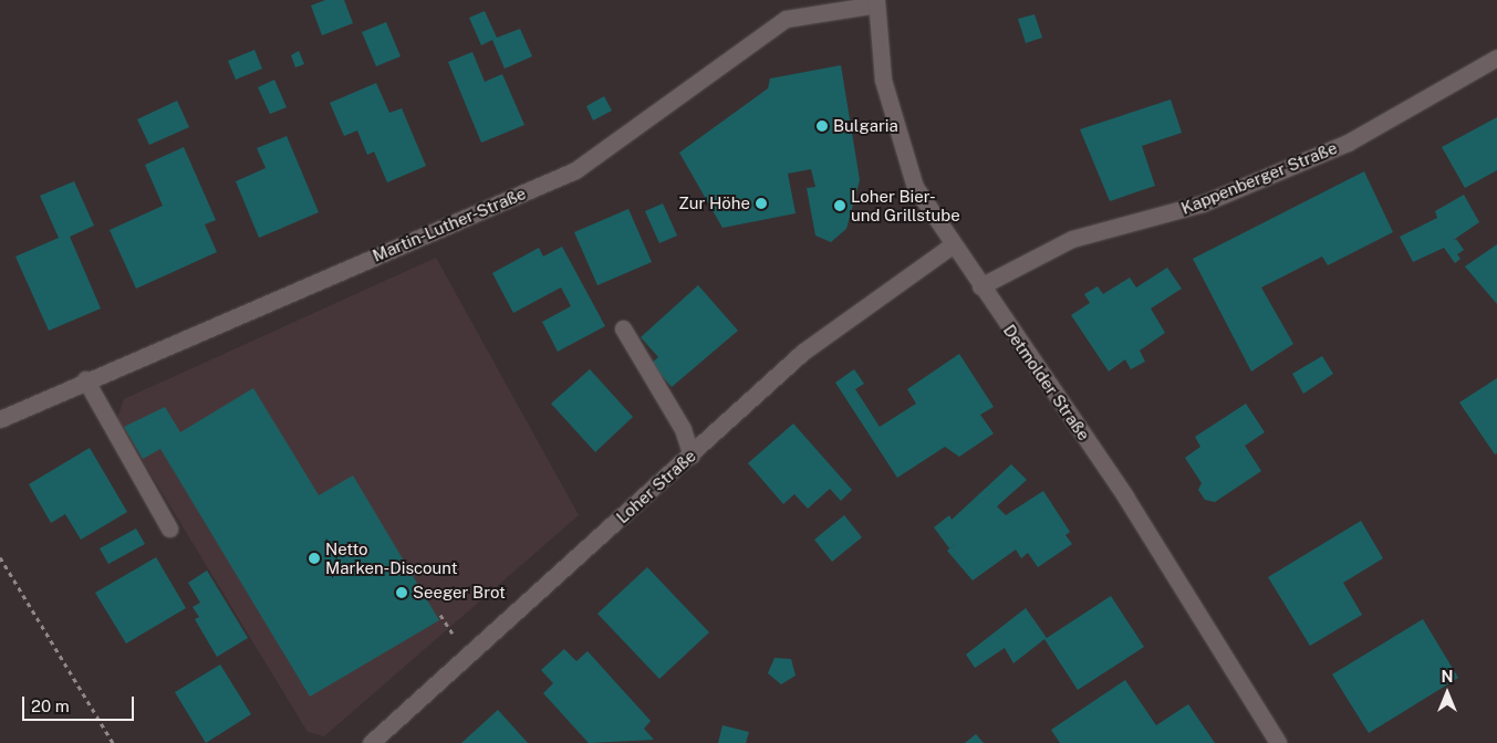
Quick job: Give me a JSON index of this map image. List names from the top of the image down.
{
  "streets": {
    "street": [
      "Kappenberger Straße",
      "Martin-Luther-Straße",
      "Detmolder Straße",
      "Loher Straße"
    ]
  },
  "crossings": [
    ["Kappenberger Straße", "Detmolder Straße"],
    ["Martin-Luther-Straße", "Detmolder Straße"],
    ["Detmolder Straße", "Loher Straße"]
  ],
  "places": [
    "Bulgaria",
    "Zur Höhe",
    "Loher Bier- und Grillstube",
    "Netto Marken-Discount",
    "Seeger Brot"
  ],
  "scale_bar": "20 m",
  "north": "top"
}
